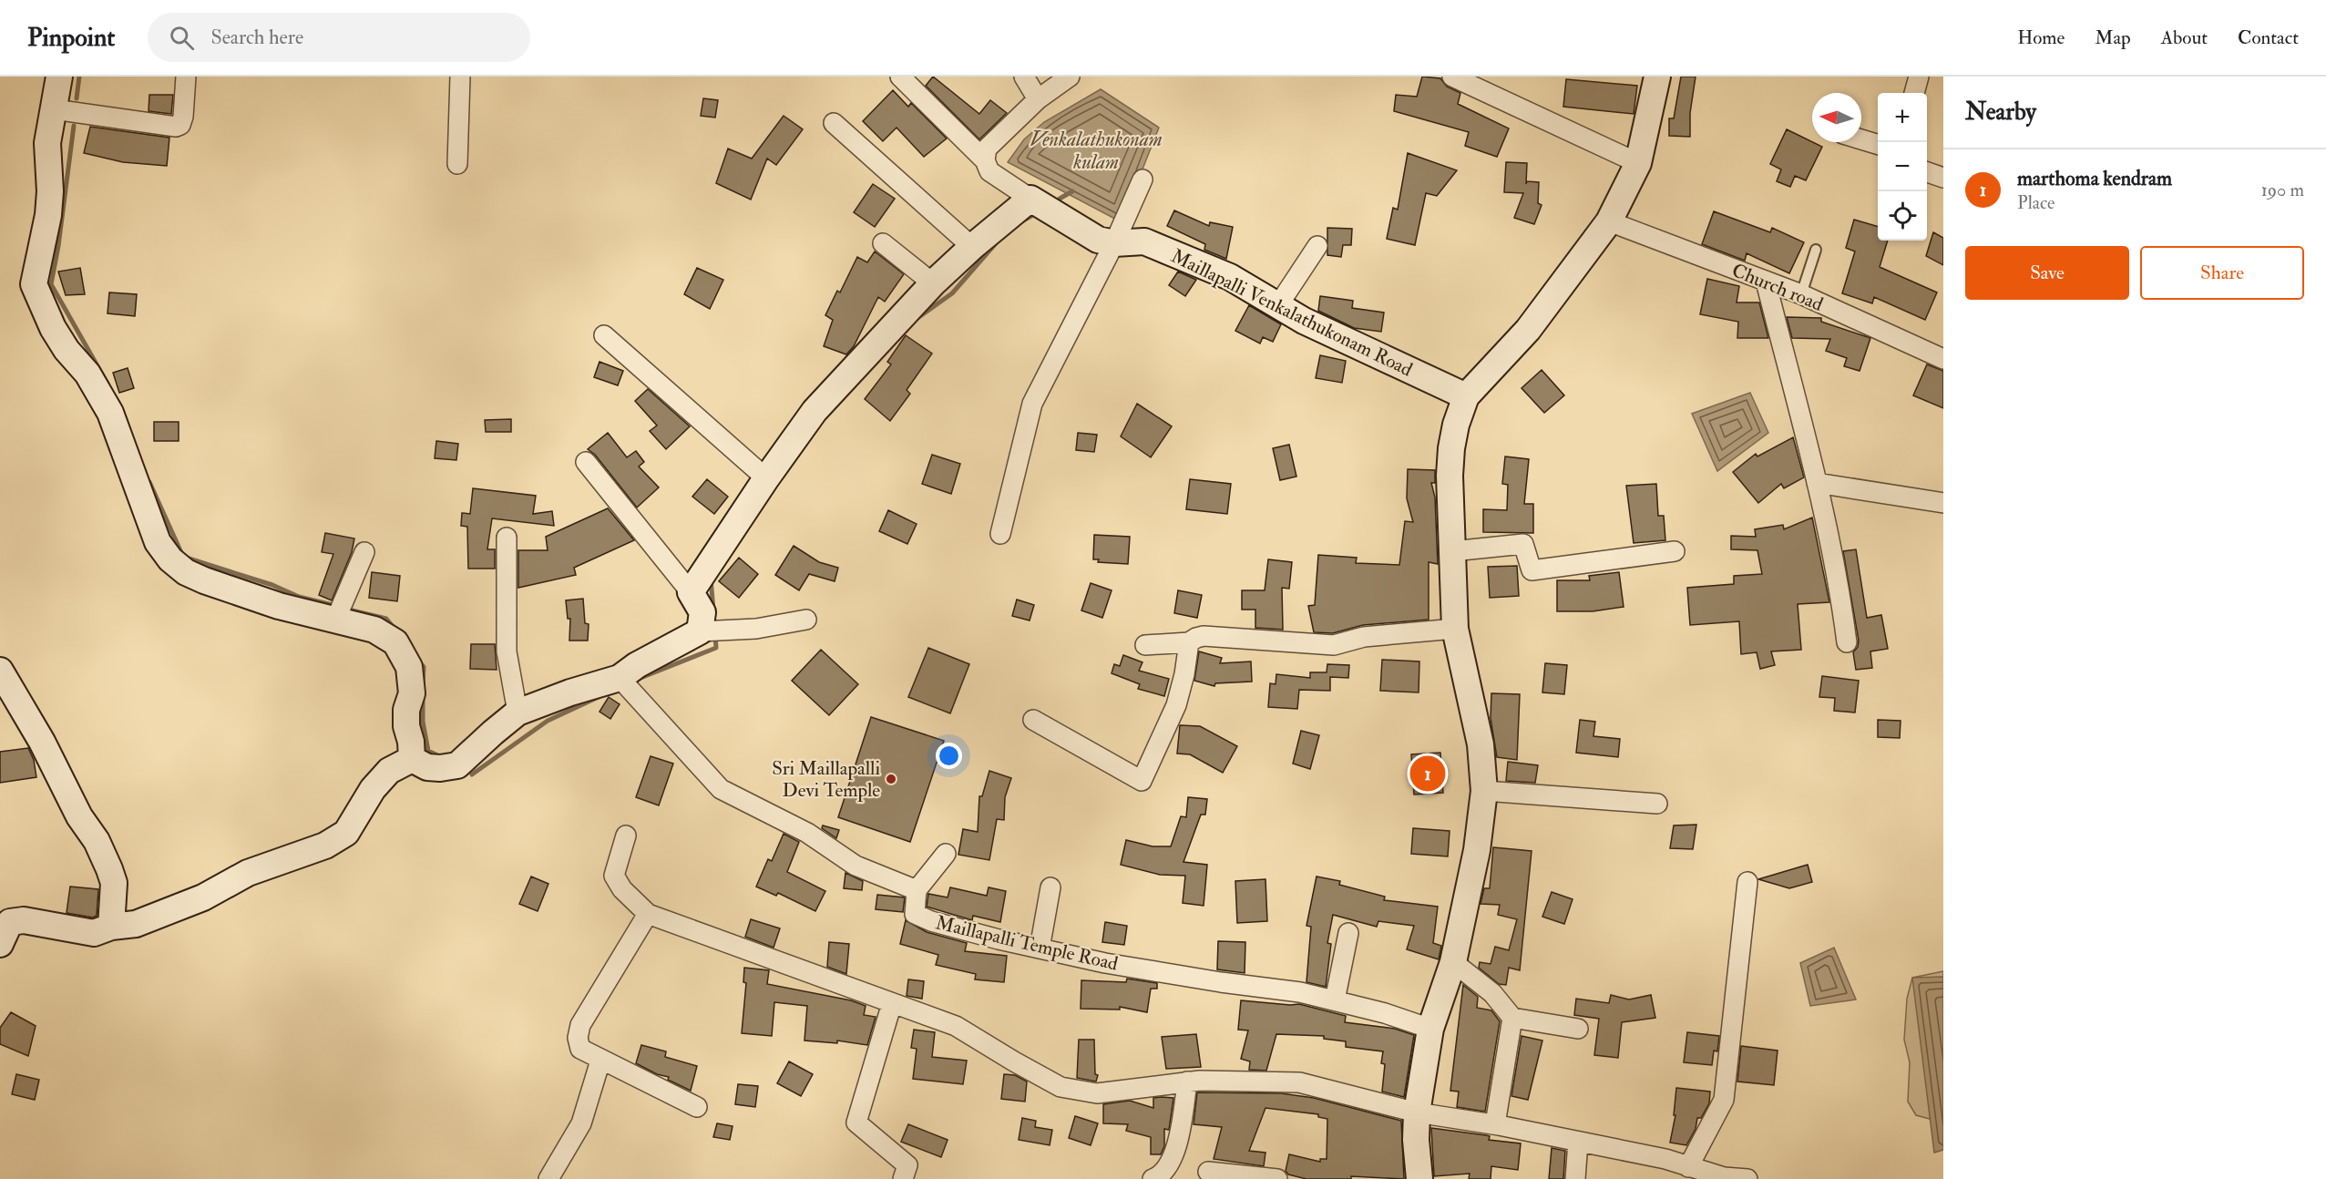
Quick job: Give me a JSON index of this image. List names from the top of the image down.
{
  "streets": {
    "street": ["Church road", "Maillapalli Venkalathukonam Road", "Maillapalli Temple Road"]
  },
  "water": ["Venkalathukonam kulam"],
  "places": ["Sri Maillapalli Devi Temple"],
  "north": "left",
  "page": {
    "header": "Pinpoint",
    "search": "Search here",
    "nav": [
      "Home",
      "Map",
      "About",
      "Contact"
    ],
    "heading": "Nearby",
    "map_buttons": ["+", "−"],
    "list": [
      {
        "mark": "1",
        "name": "marthoma kendram",
        "note": "Place",
        "value": "190 m"
      }
    ],
    "buttons": ["Save", "Share"],
    "pins": "1"
  }
}
